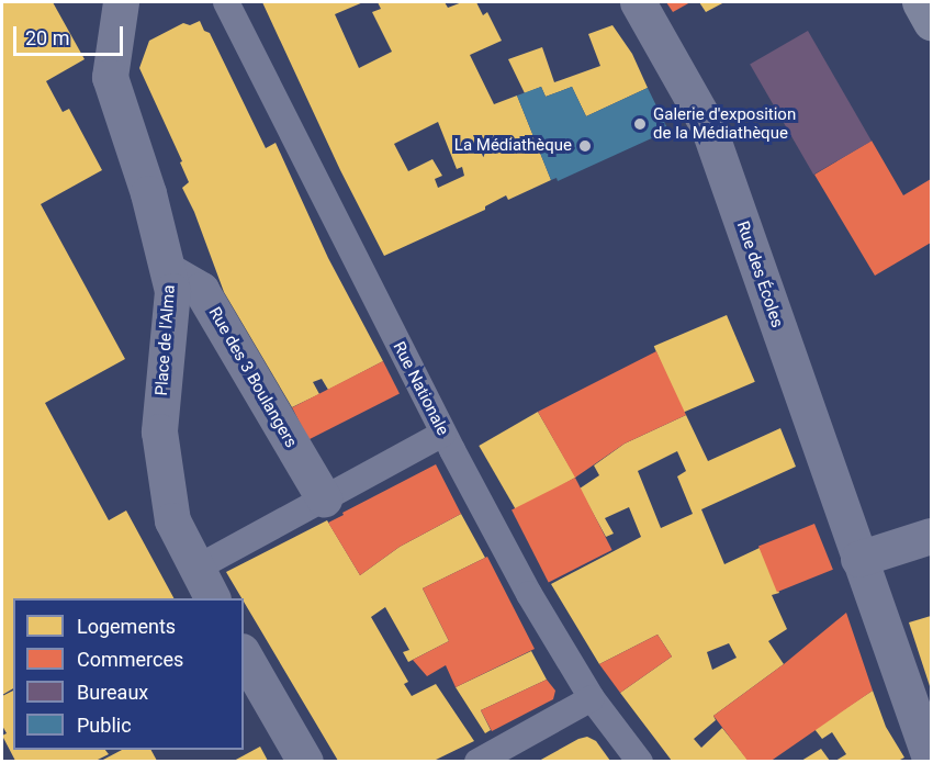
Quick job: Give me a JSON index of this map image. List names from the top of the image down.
{
  "streets": {
    "street": [
      "Rue des Écoles",
      "Place de l'Alma",
      "Rue des 3 Boulangers",
      "Rue Nationale"
    ]
  },
  "crossings": [
    ["Place de l'Alma", "Rue des 3 Boulangers"]
  ],
  "places": ["Galerie d'exposition de la Médiathèque", "La Médiathèque"],
  "legend": [
    "Logements",
    "Commerces",
    "Bureaux",
    "Public"
  ],
  "scale_bar": "20 m"
}
